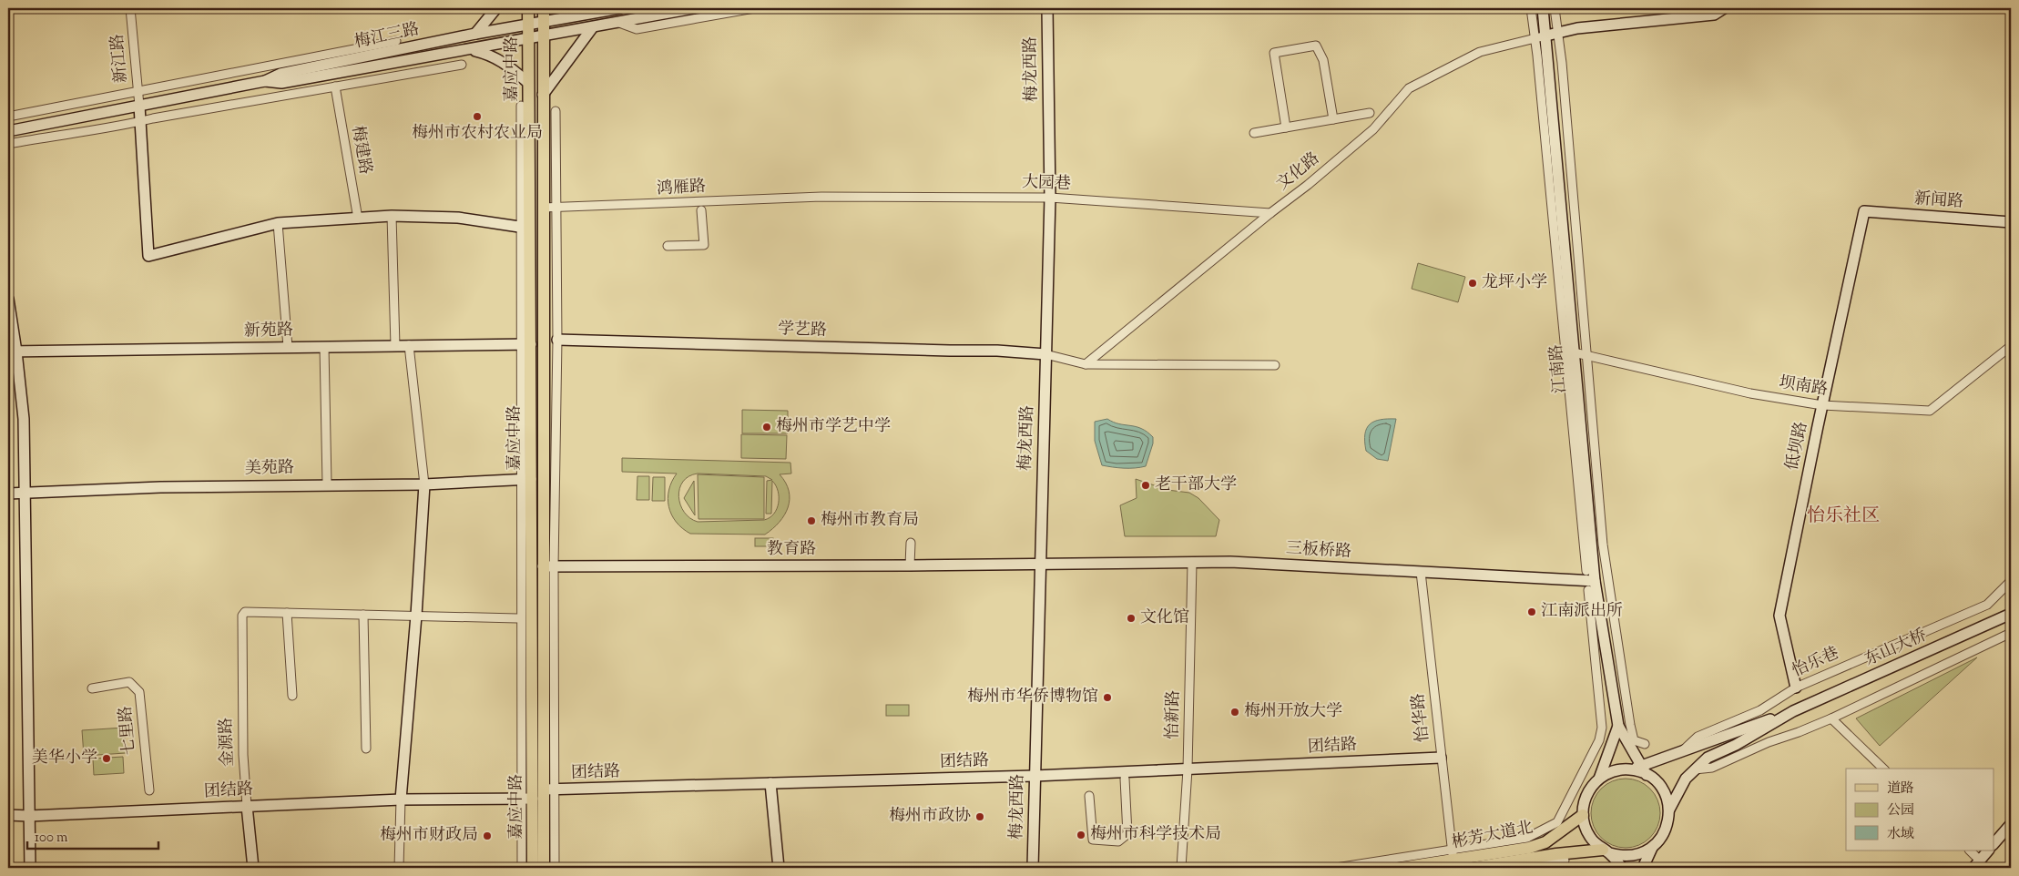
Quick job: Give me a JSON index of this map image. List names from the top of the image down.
{
  "streets": {
    "main road": ["嘉应中路", "彬芳大道北"],
    "street": [
      "梅江三路",
      "新江路",
      "梅龙西路",
      "梅建路",
      "文化路",
      "大园巷",
      "鸿雁路",
      "新闻路",
      "学艺路",
      "新苑路",
      "江南路",
      "坝南路",
      "低坝路",
      "美苑路",
      "教育路",
      "三板桥路",
      "东山大桥",
      "怡乐巷",
      "怡新路",
      "怡华路",
      "七里路",
      "金源路",
      "团结路"
    ]
  },
  "crossings": [
    ["梅江三路", "新江路"],
    ["梅江三路", "嘉应中路"],
    ["嘉应中路", "鸿雁路"],
    ["嘉应中路", "新苑路"],
    ["嘉应中路", "美苑路"],
    ["嘉应中路", "教育路"],
    ["嘉应中路", "团结路"],
    ["梅龙西路", "大园巷"],
    ["梅龙西路", "学艺路"],
    ["梅龙西路", "教育路"],
    ["梅龙西路", "三板桥路"],
    ["梅龙西路", "团结路"],
    ["文化路", "大园巷"],
    ["文化路", "江南路"],
    ["大园巷", "鸿雁路"],
    ["新闻路", "低坝路"],
    ["江南路", "坝南路"],
    ["江南路", "三板桥路"],
    ["江南路", "彬芳大道北"],
    ["坝南路", "低坝路"],
    ["低坝路", "怡乐巷"],
    ["教育路", "三板桥路"],
    ["三板桥路", "怡新路"],
    ["三板桥路", "怡华路"],
    ["怡新路", "团结路"],
    ["怡华路", "团结路"],
    ["怡华路", "彬芳大道北"],
    ["金源路", "团结路"]
  ],
  "districts": ["怡乐社区"],
  "places": [
    "梅州市农村农业局",
    "龙坪小学",
    "梅州市学艺中学",
    "老干部大学",
    "梅州市教育局",
    "江南派出所",
    "文化馆",
    "梅州市华侨博物馆",
    "梅州开放大学",
    "美华小学",
    "梅州市政协",
    "梅州市科学技术局",
    "梅州市财政局"
  ],
  "legend": ["道路", "公园", "水域"],
  "scale_bar": "100 m"
}
